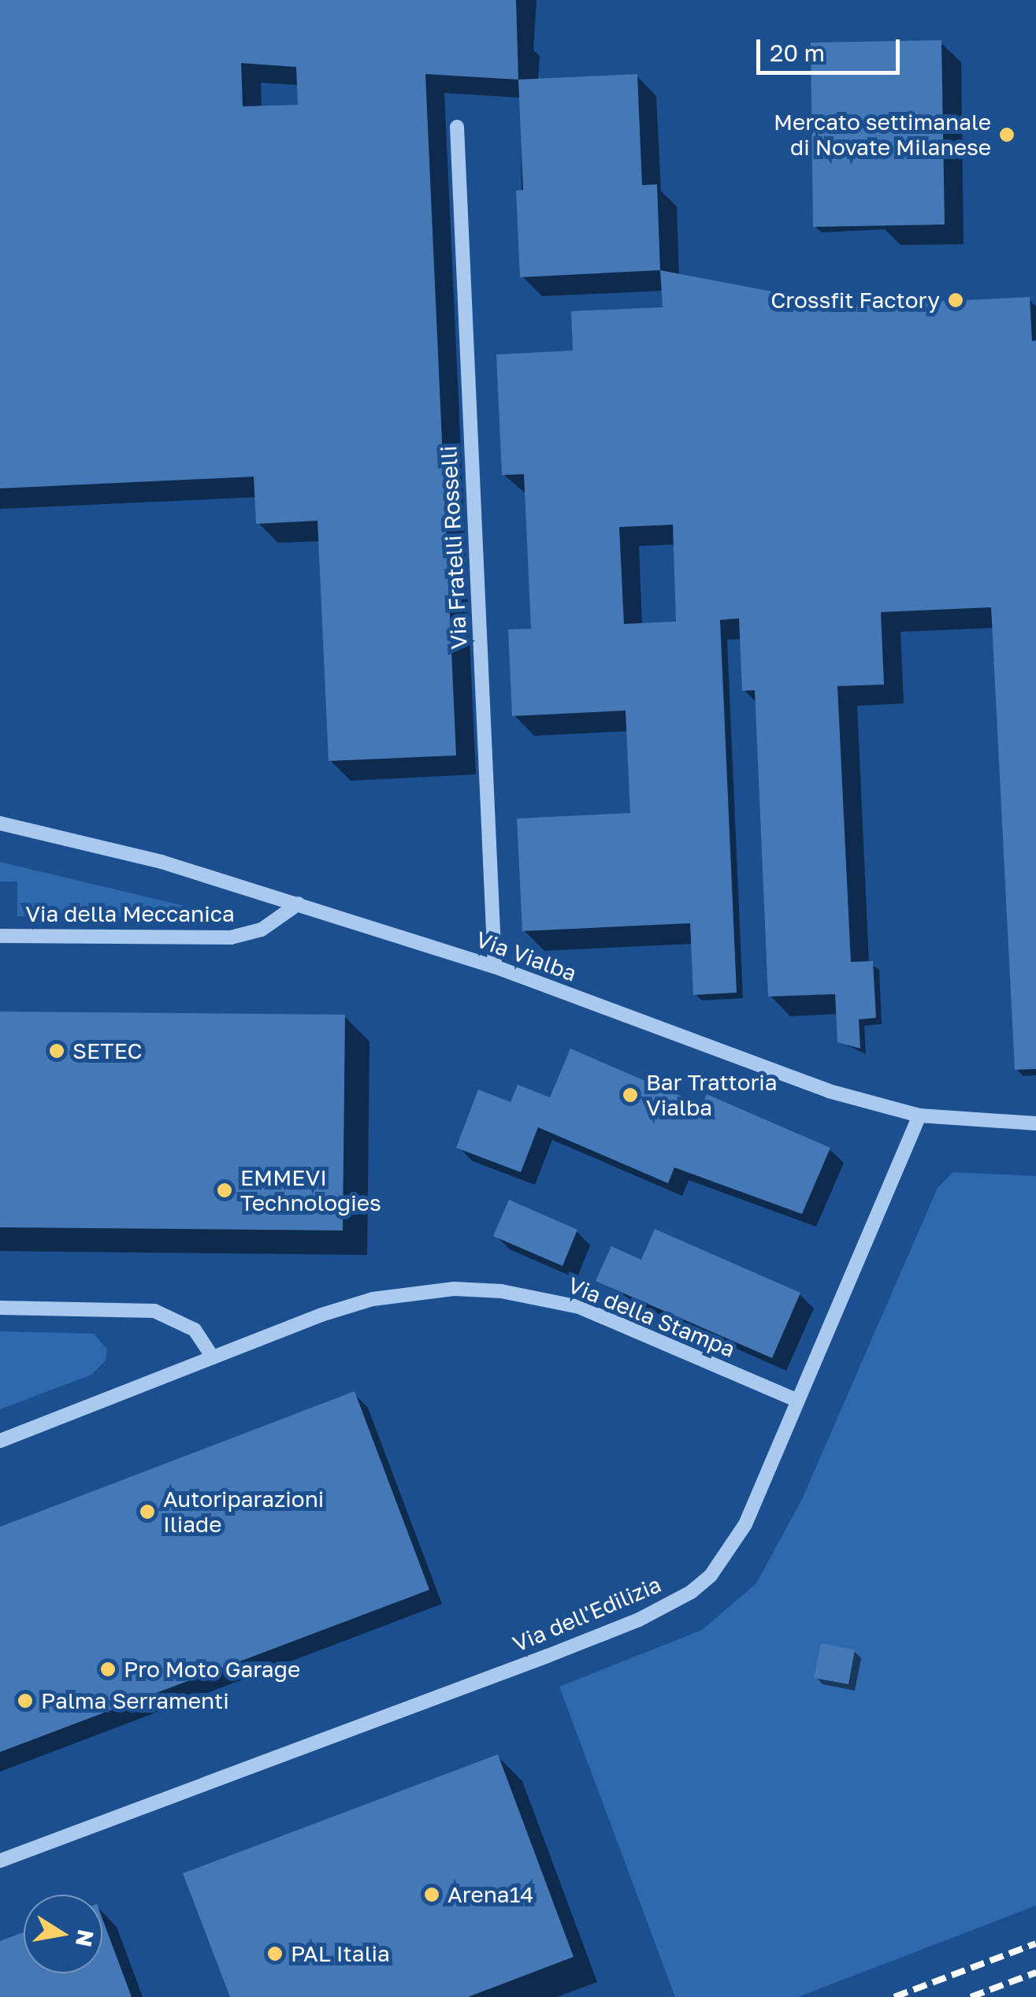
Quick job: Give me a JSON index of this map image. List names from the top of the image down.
{
  "streets": {
    "street": [
      "Via Fratelli Rosselli",
      "Via della Meccanica",
      "Via Vialba",
      "Via della Stampa",
      "Via dell'Edilizia"
    ]
  },
  "crossings": [
    ["Via Fratelli Rosselli", "Via Vialba"],
    ["Via della Meccanica", "Via Vialba"],
    ["Via Vialba", "Via dell'Edilizia"],
    ["Via della Stampa", "Via dell'Edilizia"]
  ],
  "places": [
    "Mercato settimanale di Novate Milanese",
    "Crossfit Factory",
    "SETEC",
    "Bar Trattoria Vialba",
    "EMMEVI Technologies",
    "Autoriparazioni Iliade",
    "Pro Moto Garage",
    "Palma Serramenti",
    "Arena14",
    "PAL Italia"
  ],
  "scale_bar": "20 m",
  "north": "right"
}
